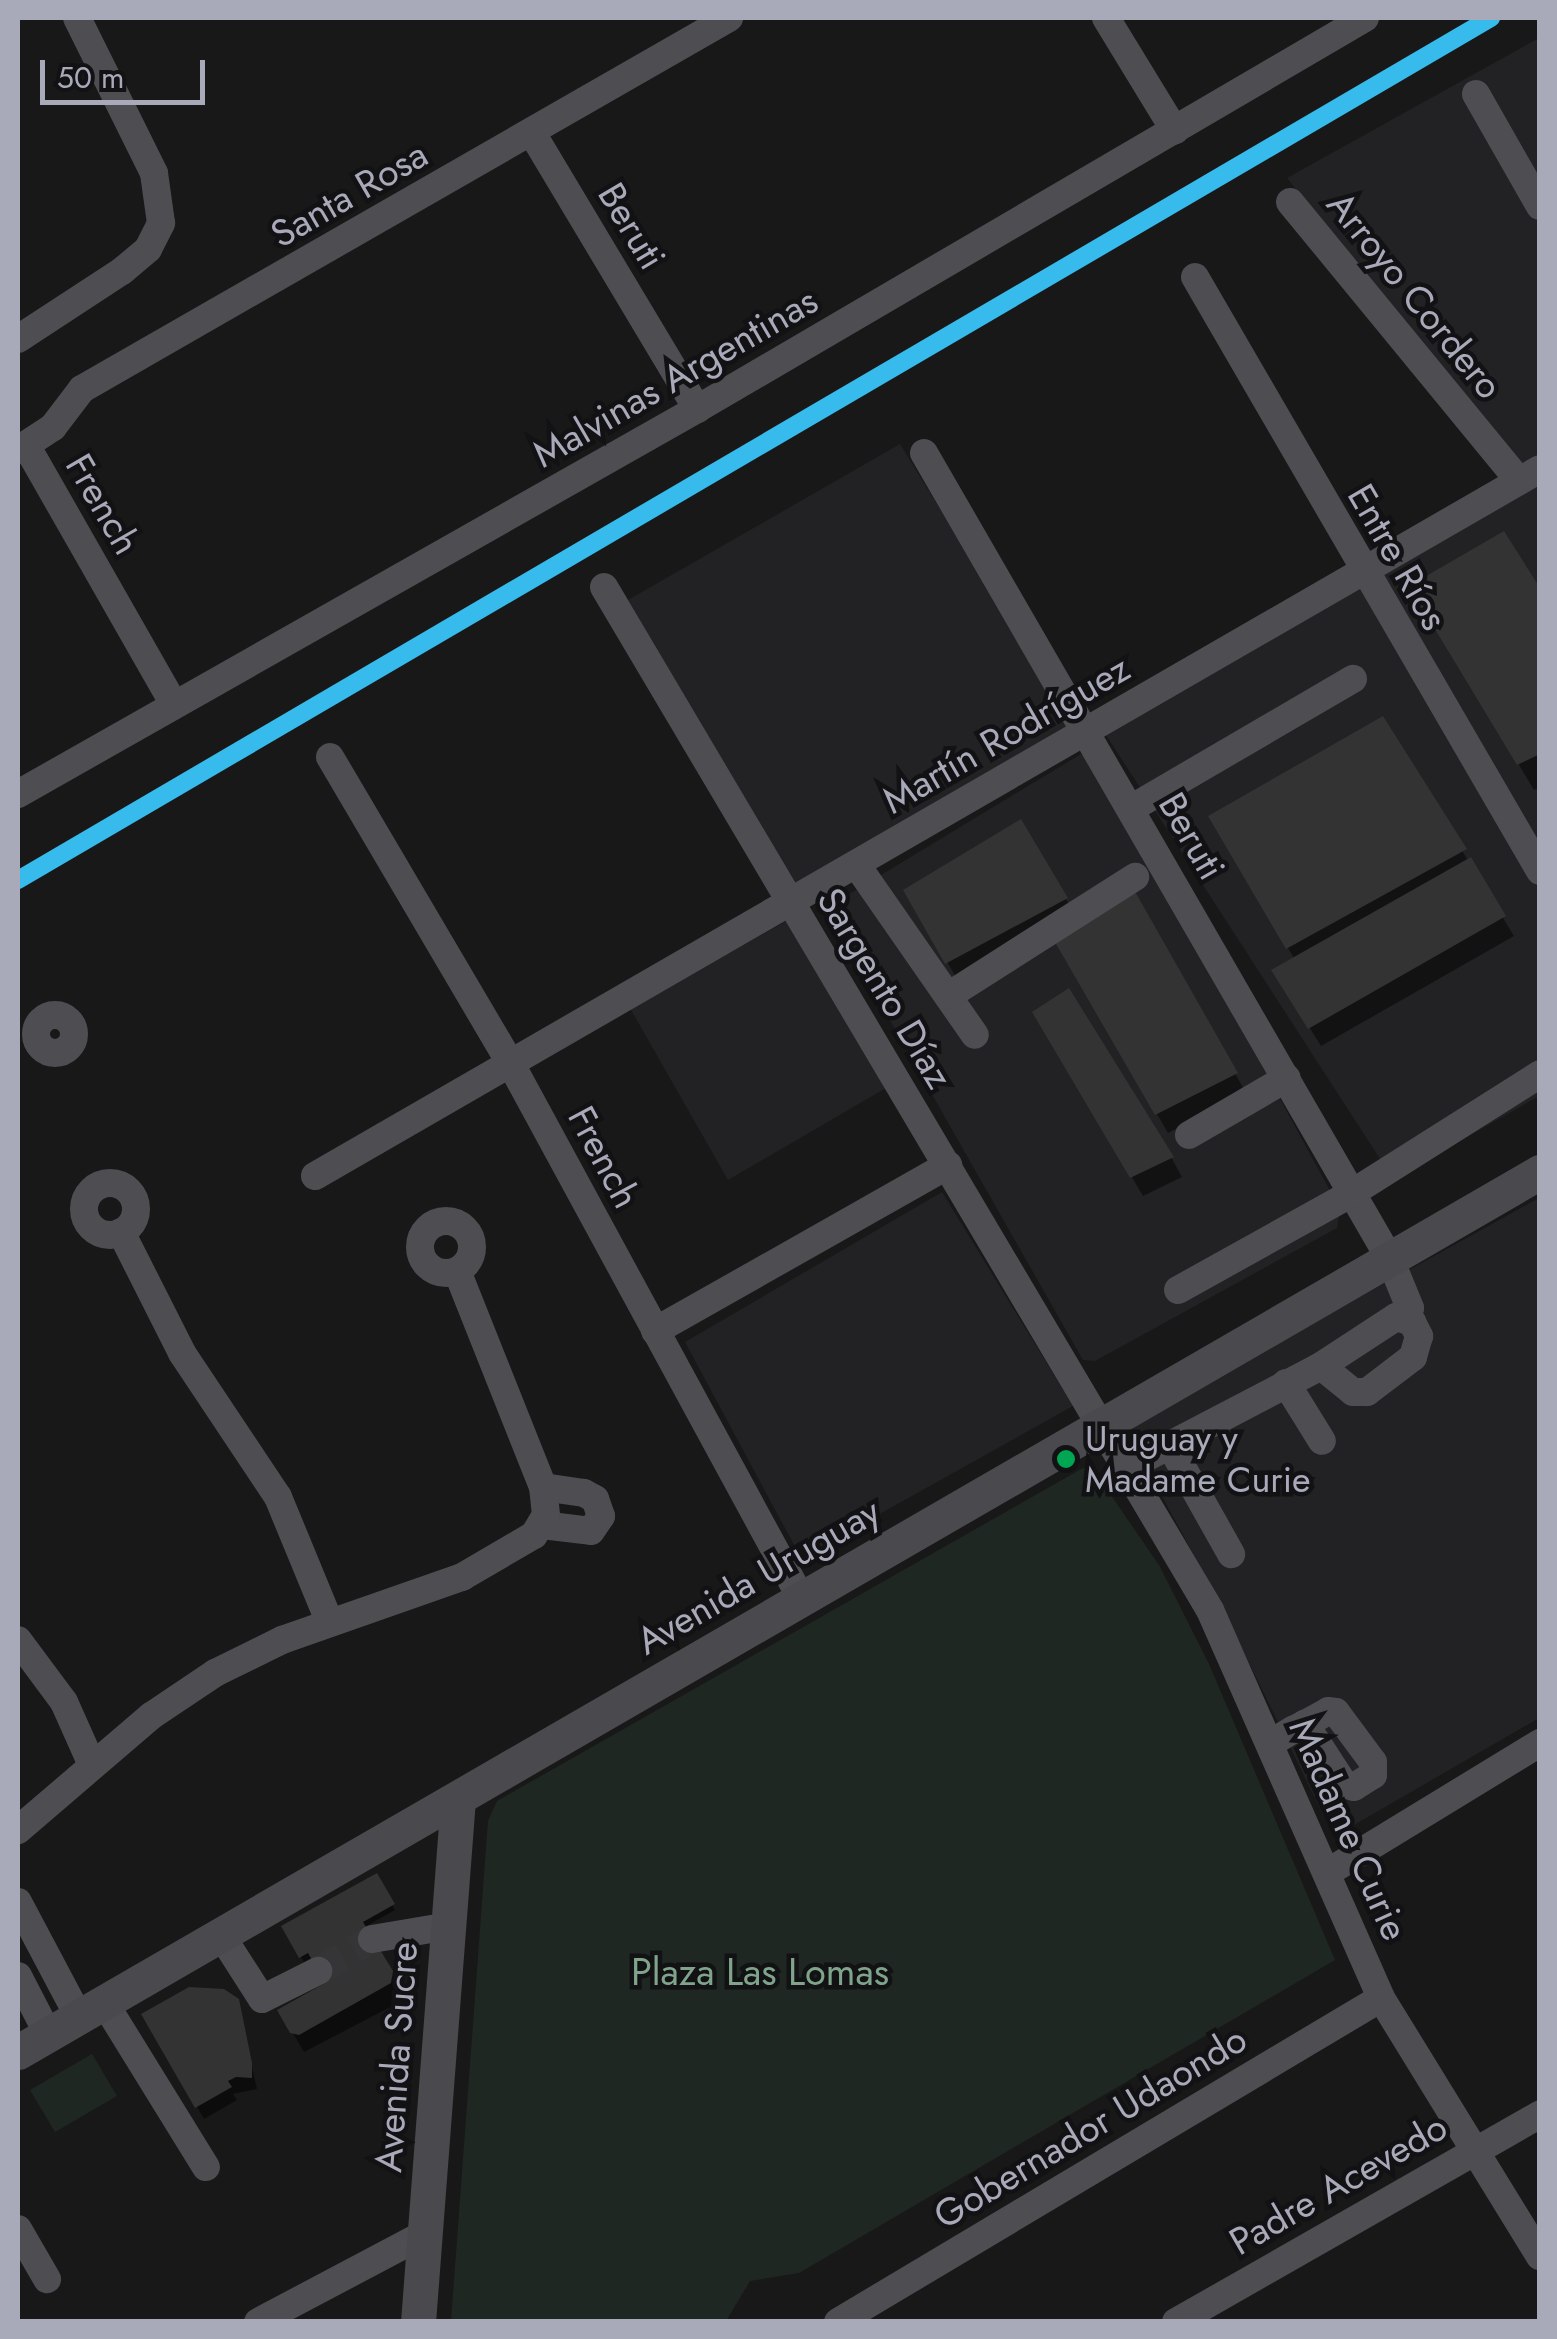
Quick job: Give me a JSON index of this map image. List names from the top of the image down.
{
  "streets": {
    "main road": ["Avenida Uruguay", "Avenida Sucre"],
    "street": [
      "Santa Rosa",
      "Beruti",
      "Arroyo Cordero",
      "Malvinas Argentinas",
      "French",
      "Entre Ríos",
      "Martín Rodríguez",
      "Sargento Díaz",
      "Madame Curie",
      "Gobernador Udaondo",
      "Padre Acevedo"
    ]
  },
  "crossings": [
    ["Santa Rosa", "Beruti"],
    ["Santa Rosa", "French"],
    ["Beruti", "Malvinas Argentinas"],
    ["Beruti", "Martín Rodríguez"],
    ["Beruti", "Avenida Uruguay"],
    ["Arroyo Cordero", "Martín Rodríguez"],
    ["Malvinas Argentinas", "French"],
    ["French", "Martín Rodríguez"],
    ["French", "Avenida Uruguay"],
    ["Entre Ríos", "Martín Rodríguez"],
    ["Martín Rodríguez", "Sargento Díaz"],
    ["Sargento Díaz", "Avenida Uruguay"],
    ["Sargento Díaz", "Madame Curie"],
    ["Avenida Uruguay", "Madame Curie"],
    ["Avenida Uruguay", "Avenida Sucre"],
    ["Madame Curie", "Gobernador Udaondo"],
    ["Madame Curie", "Padre Acevedo"]
  ],
  "parks": ["Plaza Las Lomas"],
  "places": ["Uruguay y Madame Curie"],
  "scale_bar": "50 m"
}
